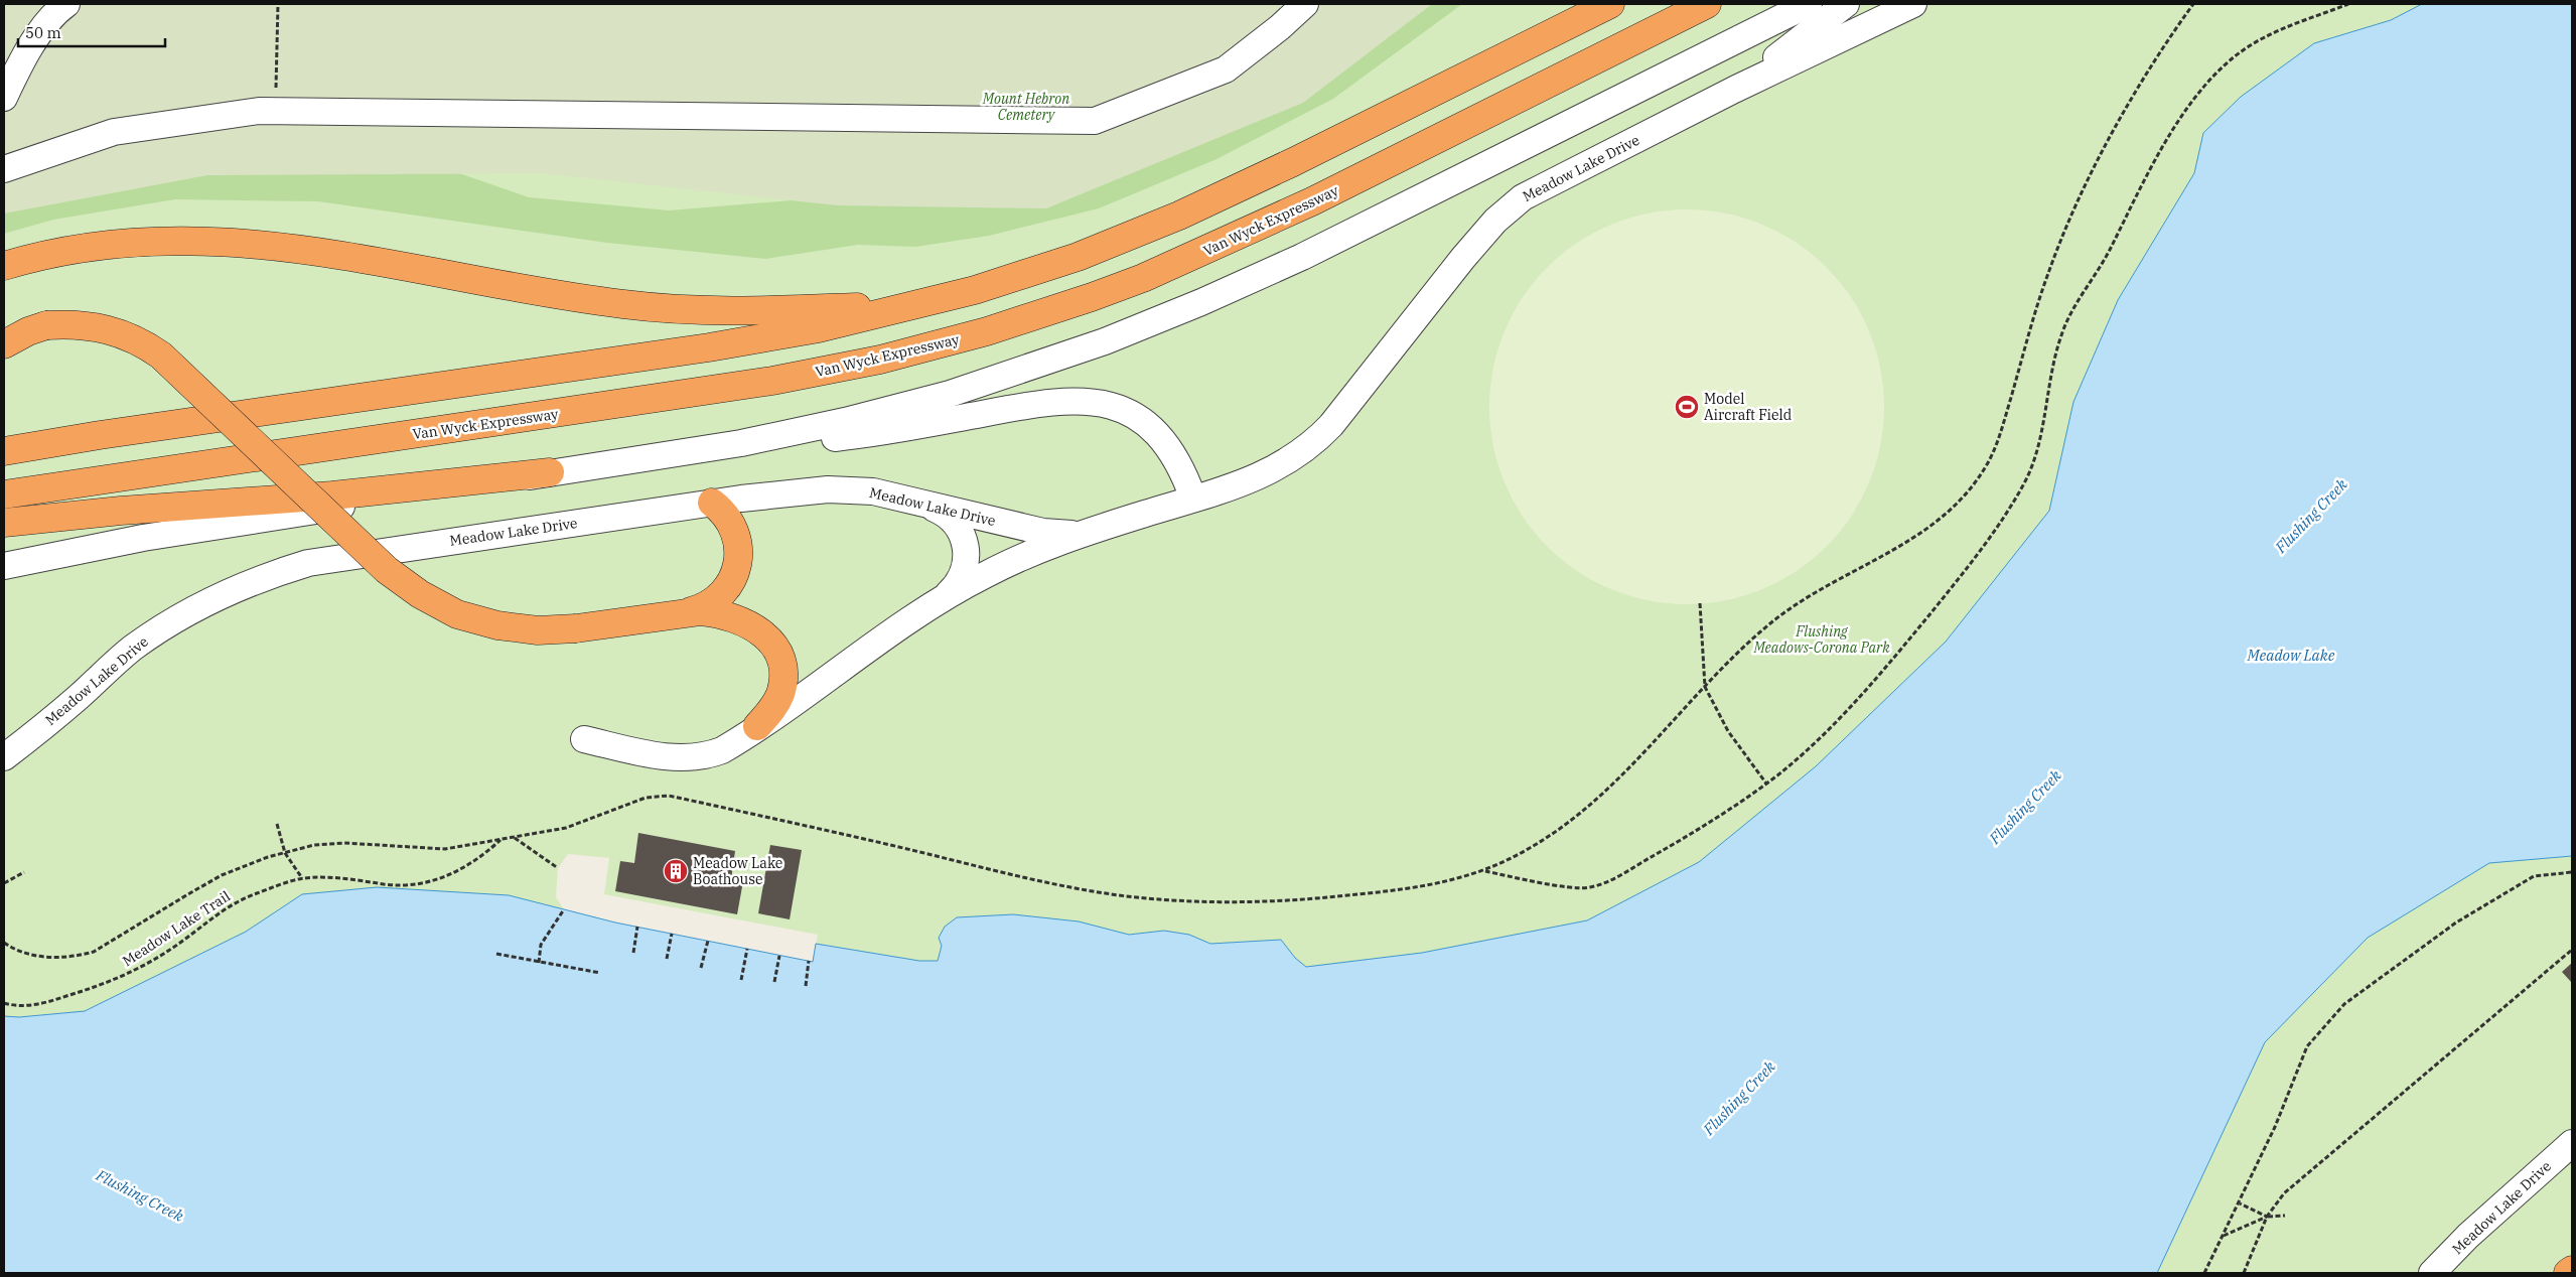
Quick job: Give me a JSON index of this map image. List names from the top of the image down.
{
  "streets": {
    "highway": ["Van Wyck Expressway"],
    "street": ["Meadow Lake Drive"],
    "path": ["Meadow Lake Trail"]
  },
  "water": ["Flushing Creek", "Meadow Lake"],
  "parks": ["Mount Hebron Cemetery", "Flushing Meadows-Corona Park"],
  "places": {
    "sports": ["Model Aircraft Field"],
    "building": ["Meadow Lake Boathouse"]
  },
  "scale_bar": "50 m"
}
